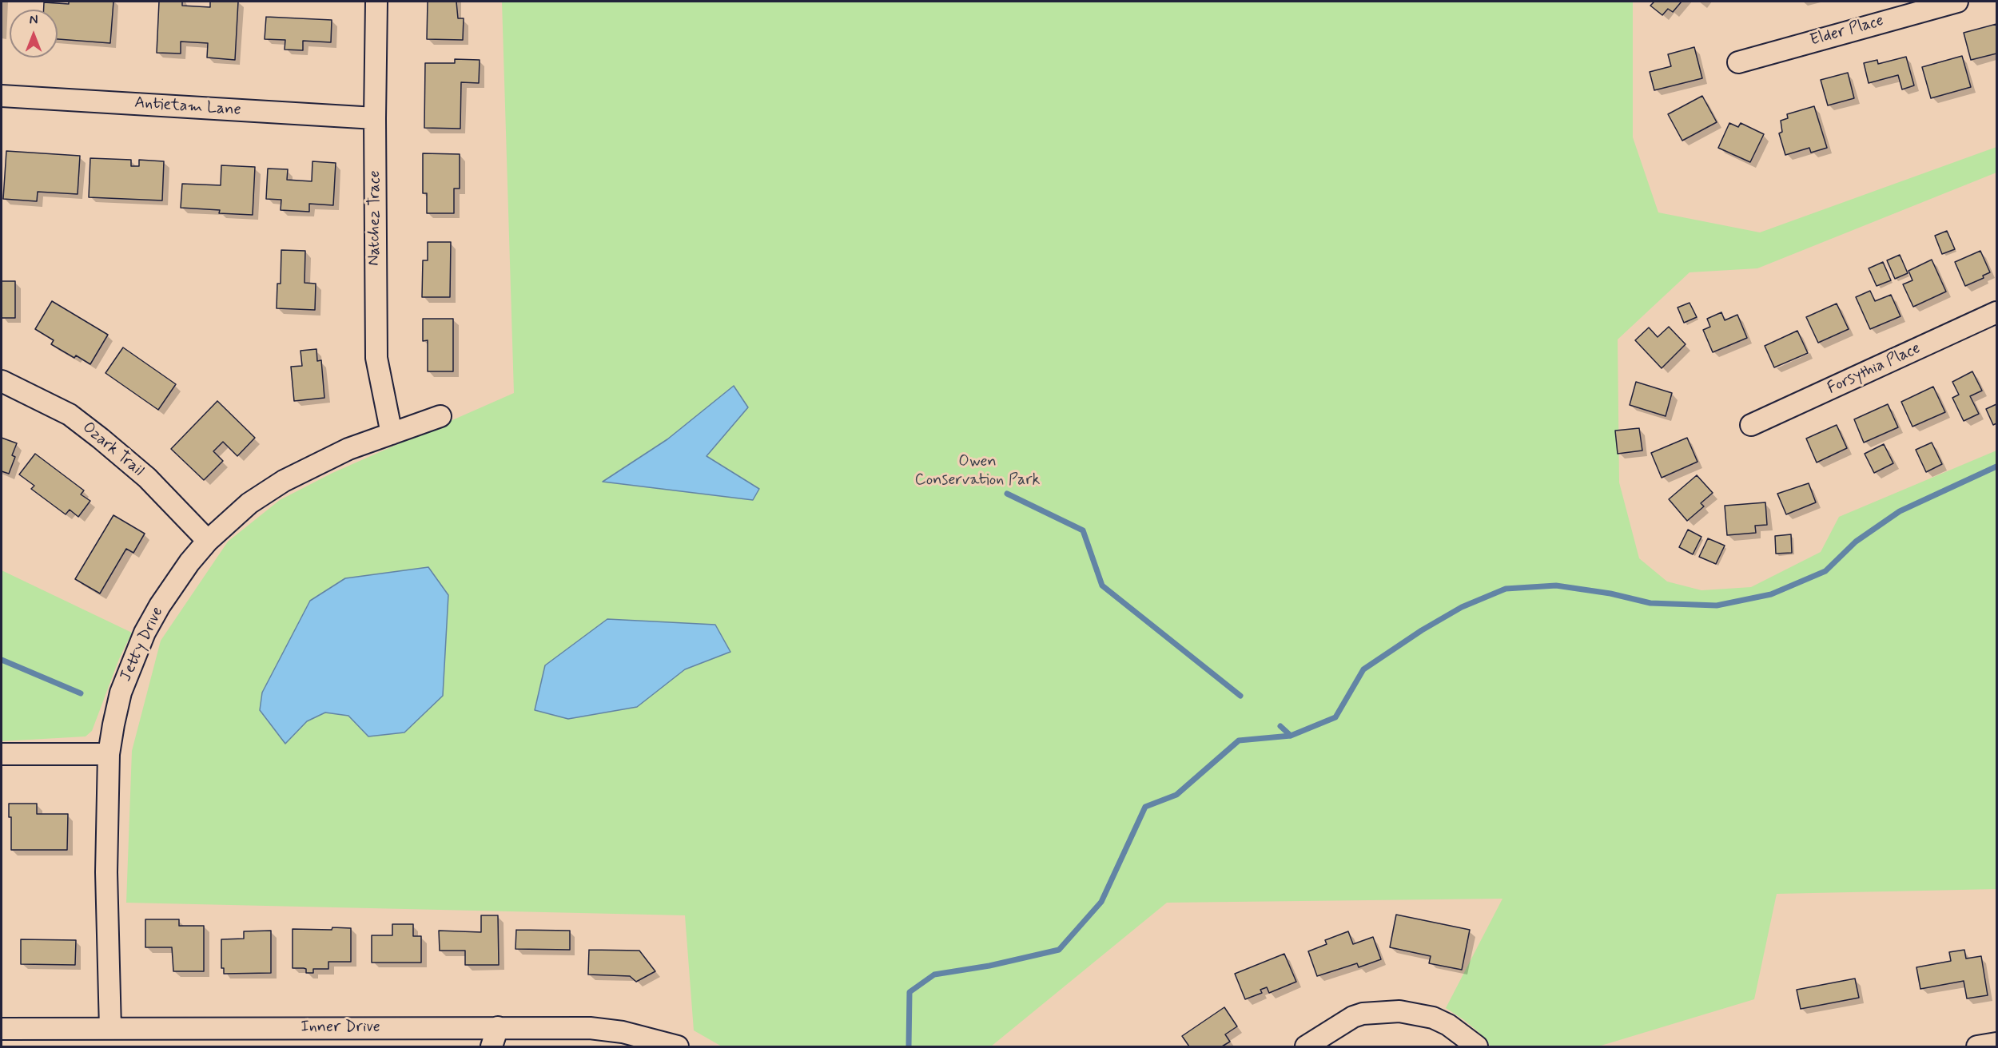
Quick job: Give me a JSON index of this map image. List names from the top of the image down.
{
  "streets": {
    "street": [
      "Elder Place",
      "Antietam Lane",
      "Natchez Trace",
      "Forsythia Place",
      "Ozark Trail",
      "Jetty Drive",
      "Inner Drive"
    ]
  },
  "crossings": [
    ["Antietam Lane", "Natchez Trace"],
    ["Natchez Trace", "Jetty Drive"],
    ["Ozark Trail", "Jetty Drive"],
    ["Jetty Drive", "Inner Drive"]
  ],
  "parks": ["Owen Conservation Park"],
  "north": "top"
}
